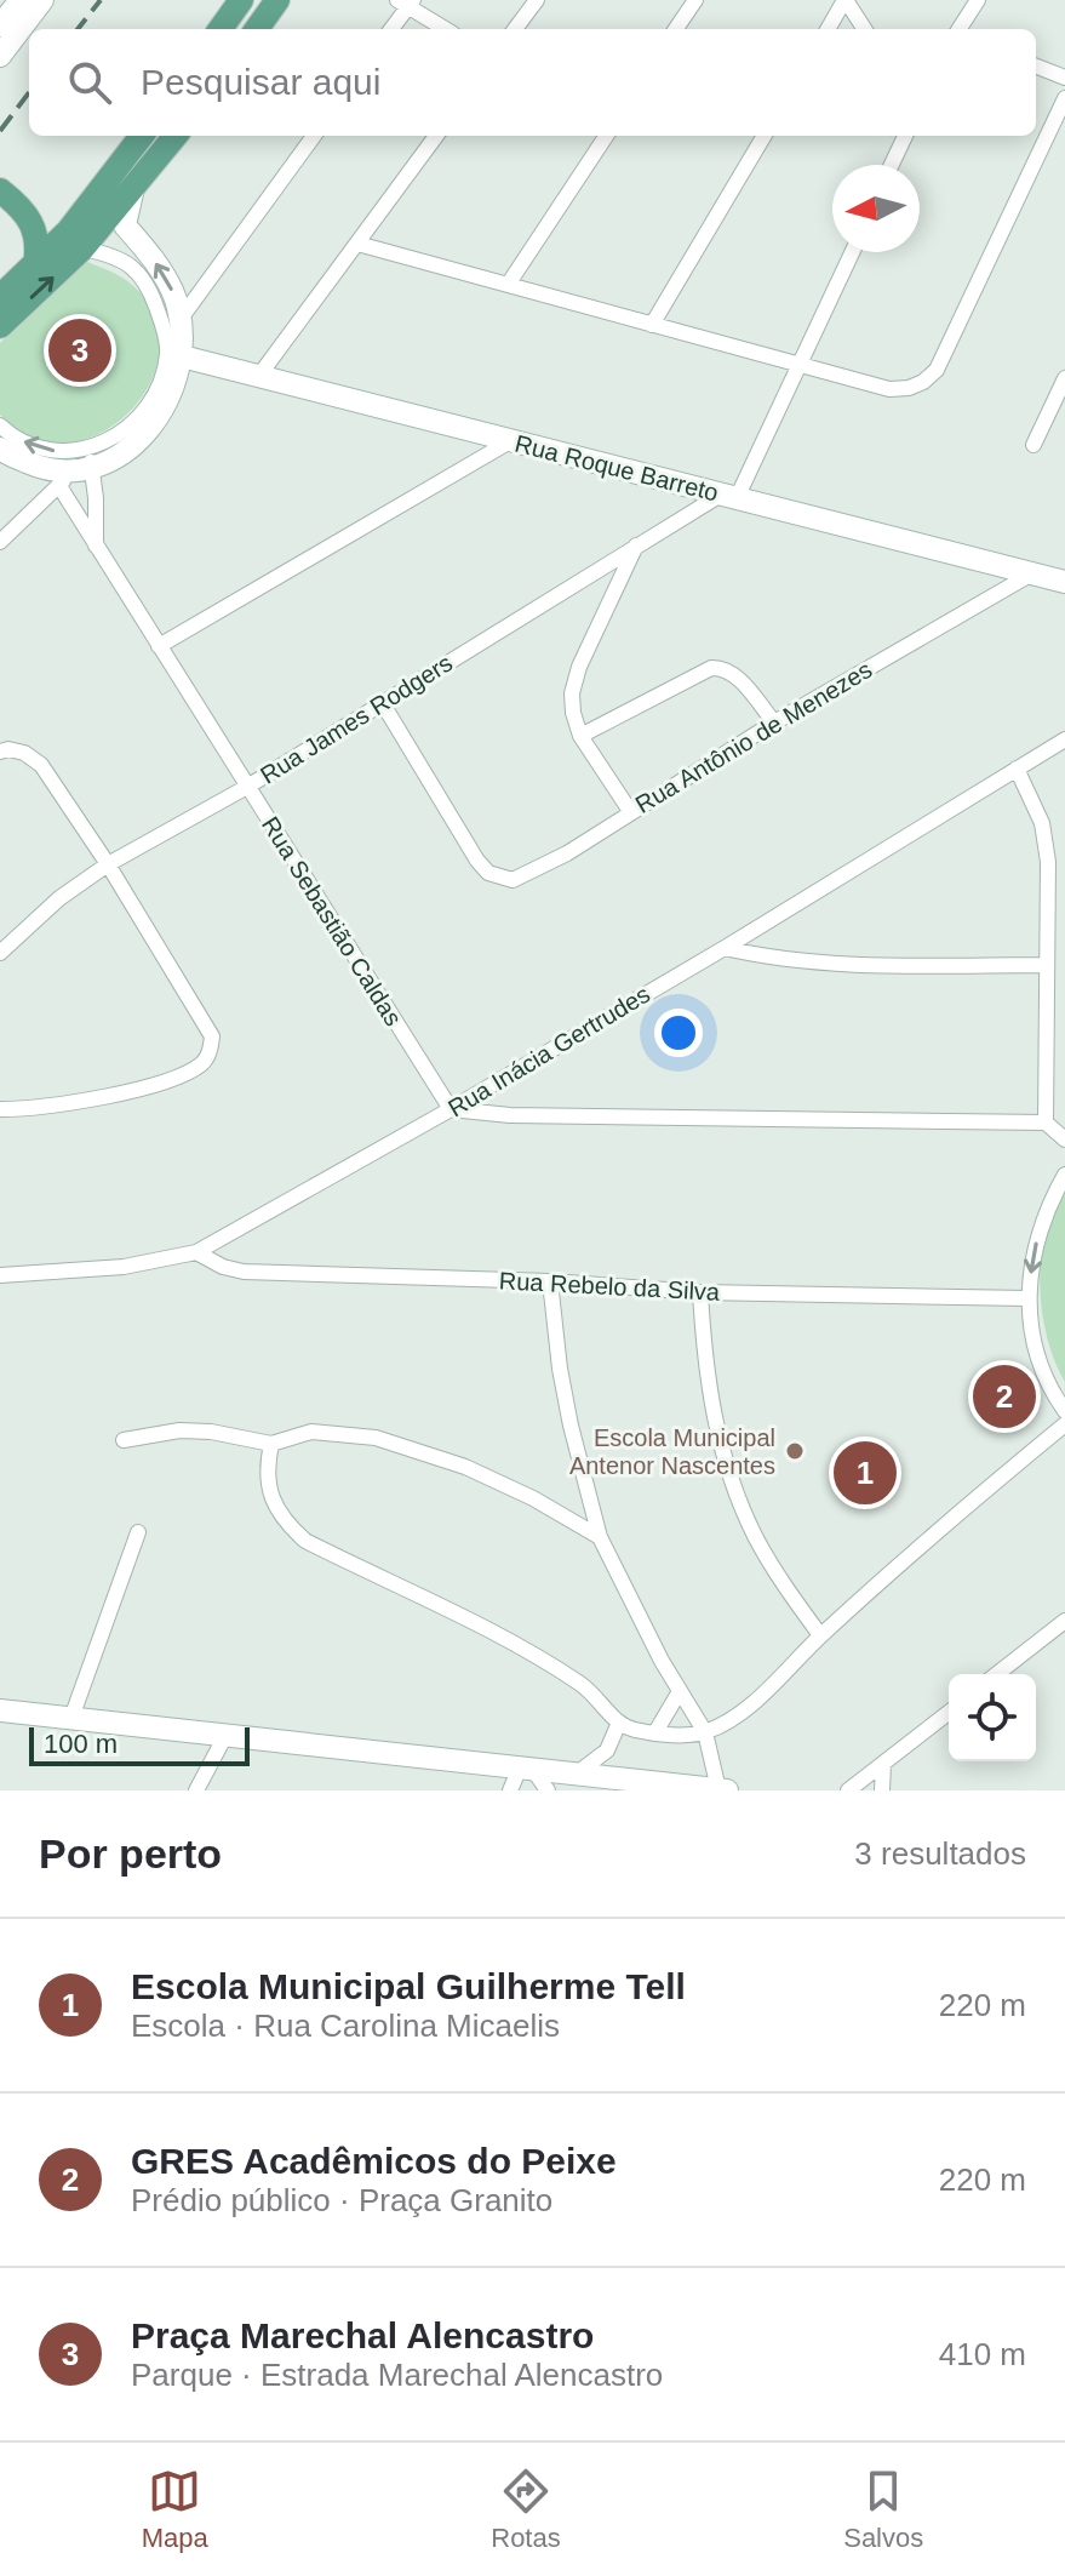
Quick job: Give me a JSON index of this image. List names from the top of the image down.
{
  "streets": {
    "street": [
      "Rua Roque Barreto",
      "Rua James Rodgers",
      "Rua Antônio de Menezes",
      "Rua Sebastião Caldas",
      "Rua Inácia Gertrudes",
      "Rua Rebelo da Silva"
    ]
  },
  "crossings": [
    ["Rua Roque Barreto", "Rua James Rodgers"],
    ["Rua Roque Barreto", "Rua Antônio de Menezes"],
    ["Rua James Rodgers", "Rua Antônio de Menezes"],
    ["Rua James Rodgers", "Rua Sebastião Caldas"],
    ["Rua Sebastião Caldas", "Rua Inácia Gertrudes"],
    ["Rua Inácia Gertrudes", "Rua Rebelo da Silva"]
  ],
  "places": ["Escola Municipal Antenor Nascentes"],
  "scale_bar": "100 m",
  "north": "left",
  "page": {
    "search": "Pesquisar aqui",
    "pins": ["3", "2", "1"],
    "scale": "100 m",
    "heading": ["Por perto", "3 resultados"],
    "list": [
      {
        "mark": "1",
        "name": "Escola Municipal Guilherme Tell",
        "note": "Escola · Rua Carolina Micaelis",
        "value": "220 m"
      },
      {
        "mark": "2",
        "name": "GRES Acadêmicos do Peixe",
        "note": "Prédio público · Praça Granito",
        "value": "220 m"
      },
      {
        "mark": "3",
        "name": "Praça Marechal Alencastro",
        "note": "Parque · Estrada Marechal Alencastro",
        "value": "410 m"
      }
    ],
    "nav": ["Mapa", "Rotas", "Salvos"]
  }
}
